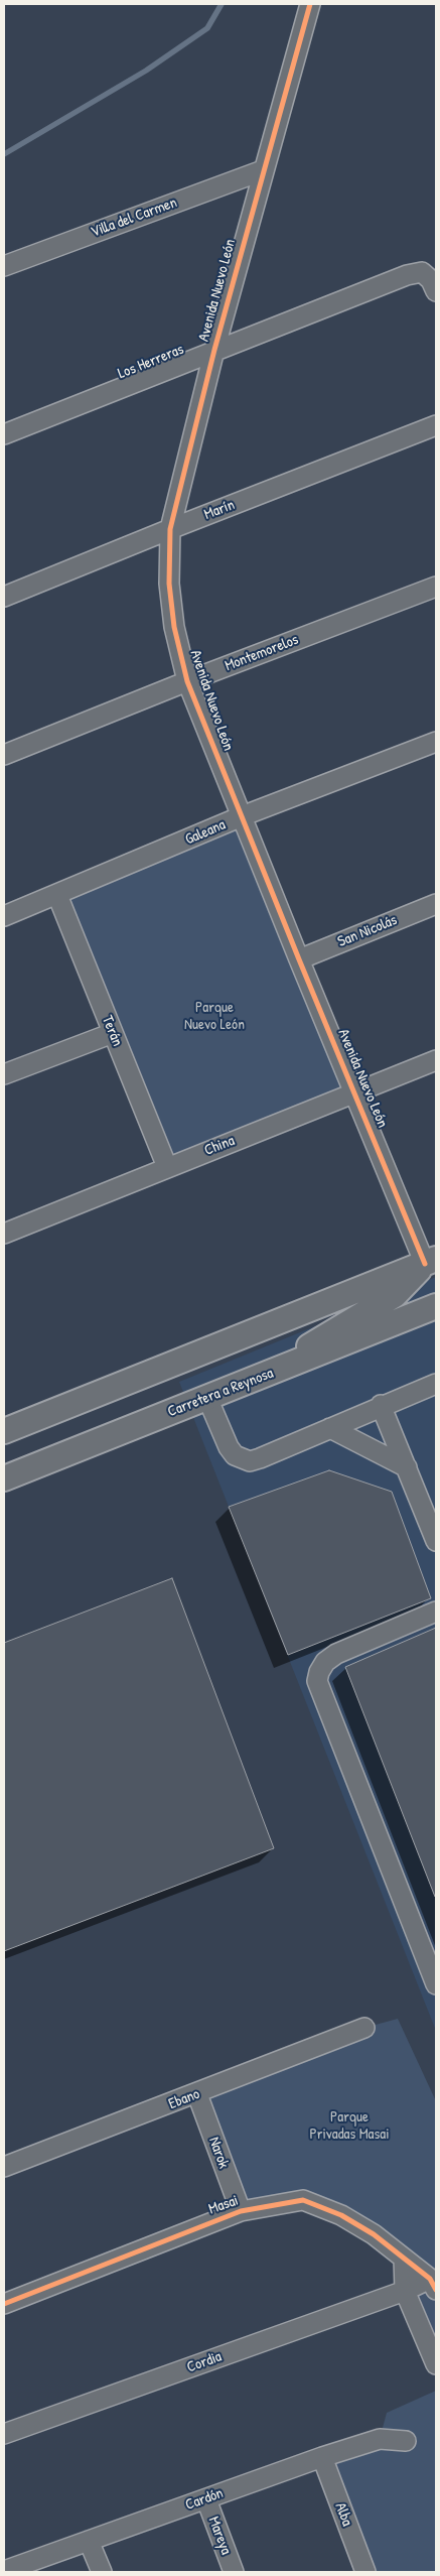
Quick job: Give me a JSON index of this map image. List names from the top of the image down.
{
  "streets": {
    "main road": ["Carretera a Reynosa"],
    "street": [
      "Villa del Carmen",
      "Avenida Nuevo León",
      "Los Herreras",
      "Marín",
      "Montemorelos",
      "Galeana",
      "San Nicolás",
      "Terán",
      "China",
      "Ebano",
      "Narok",
      "Masai",
      "Cordia",
      "Cardón",
      "Alba",
      "Mareya"
    ]
  },
  "crossings": [
    ["Villa del Carmen", "Avenida Nuevo León"],
    ["Avenida Nuevo León", "Los Herreras"],
    ["Avenida Nuevo León", "Marín"],
    ["Avenida Nuevo León", "Montemorelos"],
    ["Avenida Nuevo León", "Galeana"],
    ["Avenida Nuevo León", "San Nicolás"],
    ["Avenida Nuevo León", "China"],
    ["Galeana", "Terán"],
    ["Terán", "China"],
    ["Ebano", "Narok"],
    ["Narok", "Masai"],
    ["Masai", "Cordia"],
    ["Cardón", "Alba"],
    ["Cardón", "Mareya"]
  ],
  "parks": ["Parque Nuevo León", "Parque Privadas Masai"]
}
